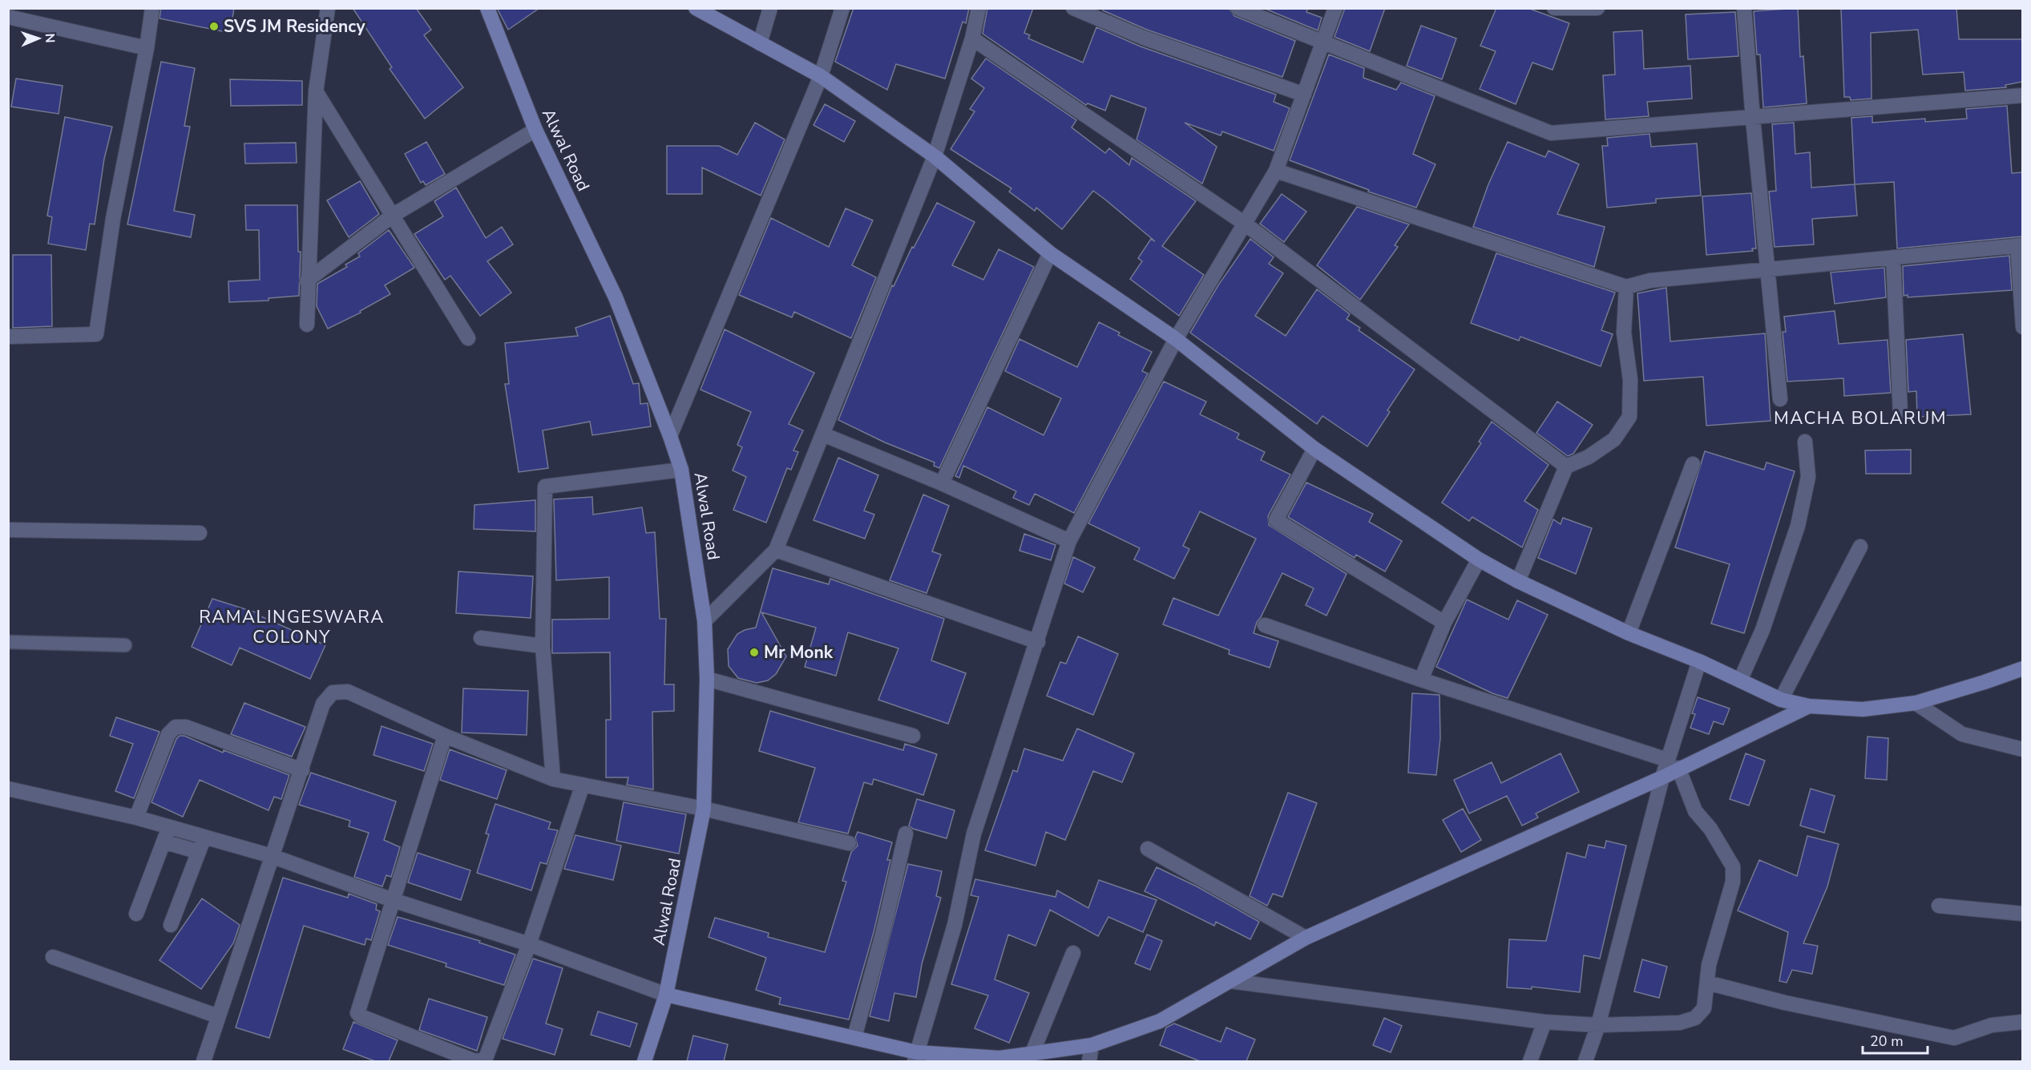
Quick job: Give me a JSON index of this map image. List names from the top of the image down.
{
  "streets": {
    "street": ["Alwal Road"]
  },
  "districts": ["MACHA BOLARUM", "RAMALINGESWARA COLONY"],
  "places": ["SVS JM Residency", "Mr Monk"],
  "scale_bar": "20 m",
  "north": "right"
}
